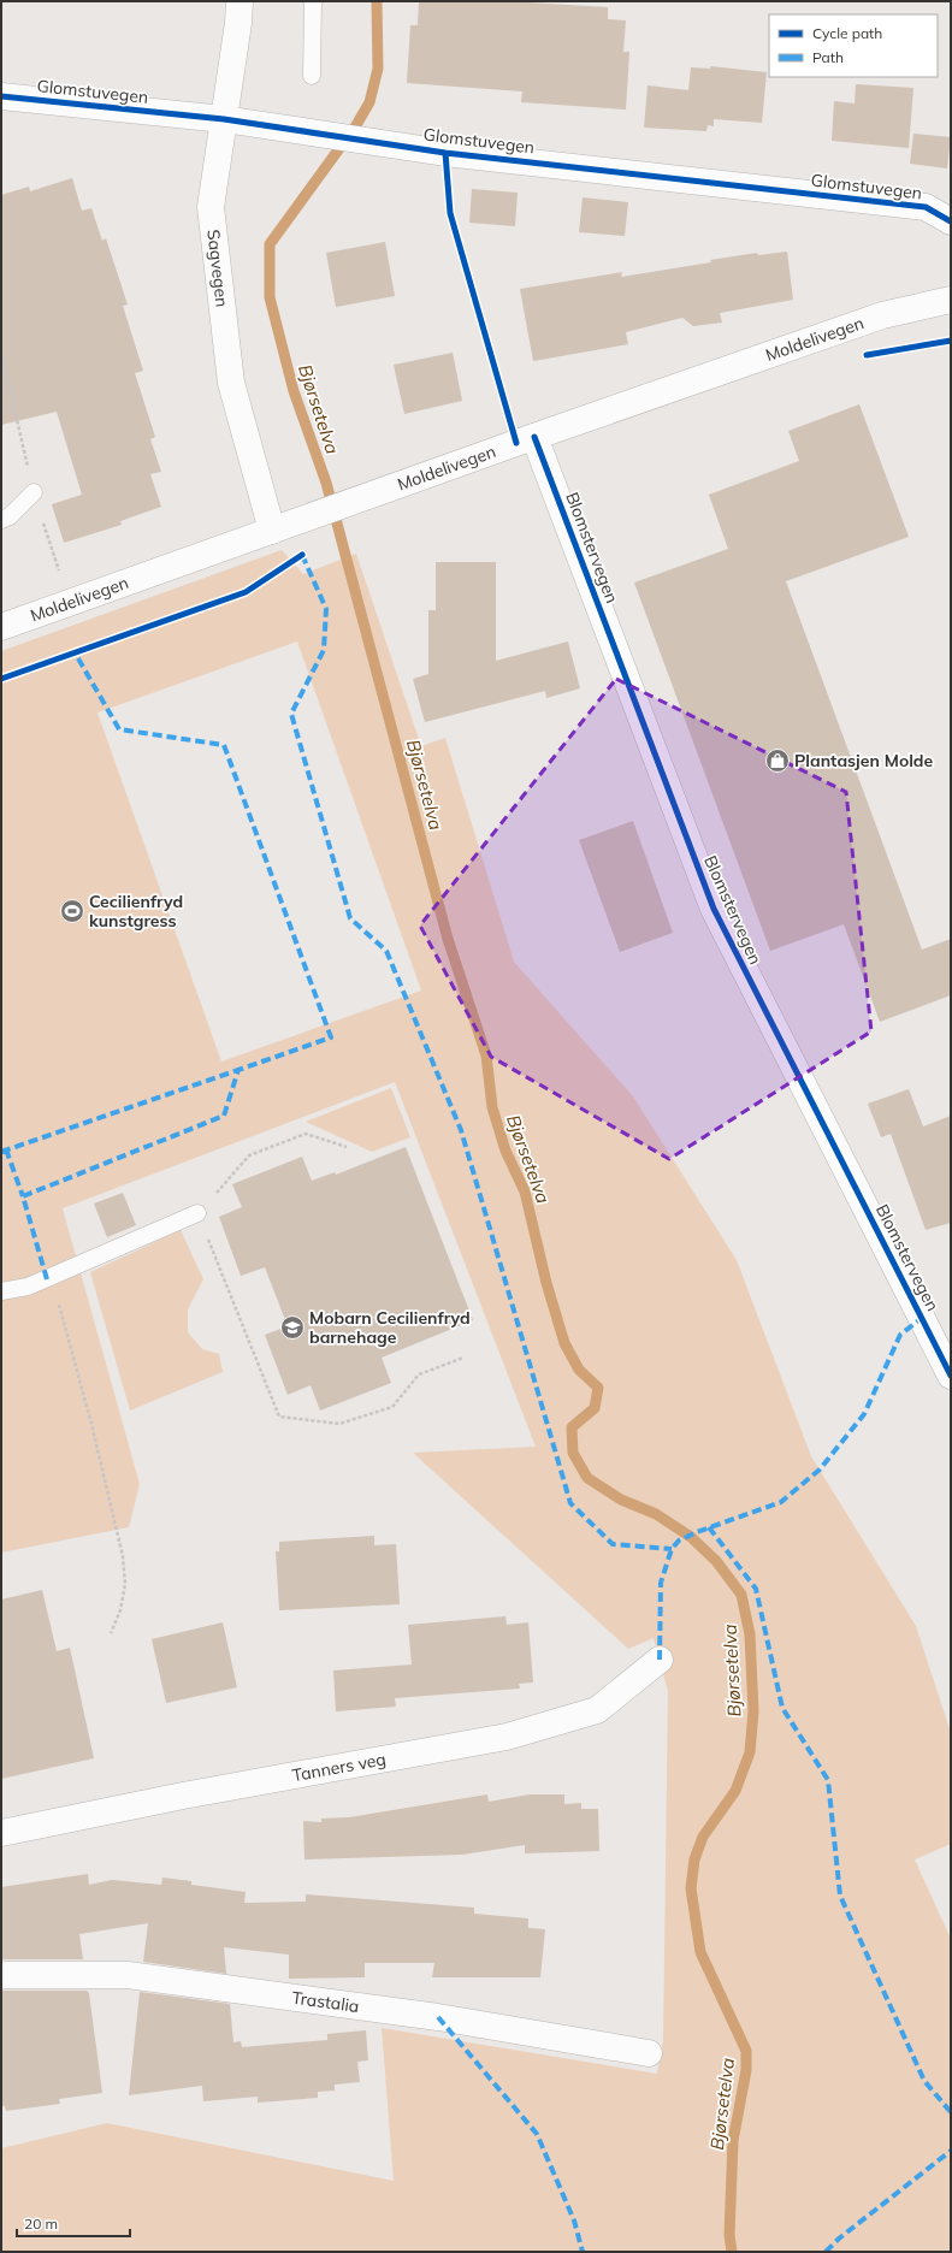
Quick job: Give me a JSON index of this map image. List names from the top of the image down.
{
  "streets": {
    "street": [
      "Glomstuvegen",
      "Sagvegen",
      "Moldelivegen",
      "Blomstervegen",
      "Tanners veg",
      "Trastalia"
    ]
  },
  "crossings": [
    ["Glomstuvegen", "Sagvegen"],
    ["Sagvegen", "Moldelivegen"],
    ["Moldelivegen", "Blomstervegen"]
  ],
  "water": ["Bjørsetelva"],
  "places": {
    "shop": ["Plantasjen Molde"],
    "sports": ["Cecilienfryd kunstgress"],
    "school or university": ["Mobarn Cecilienfryd barnehage"]
  },
  "legend": ["Cycle path", "Path"],
  "scale_bar": "20 m"
}
